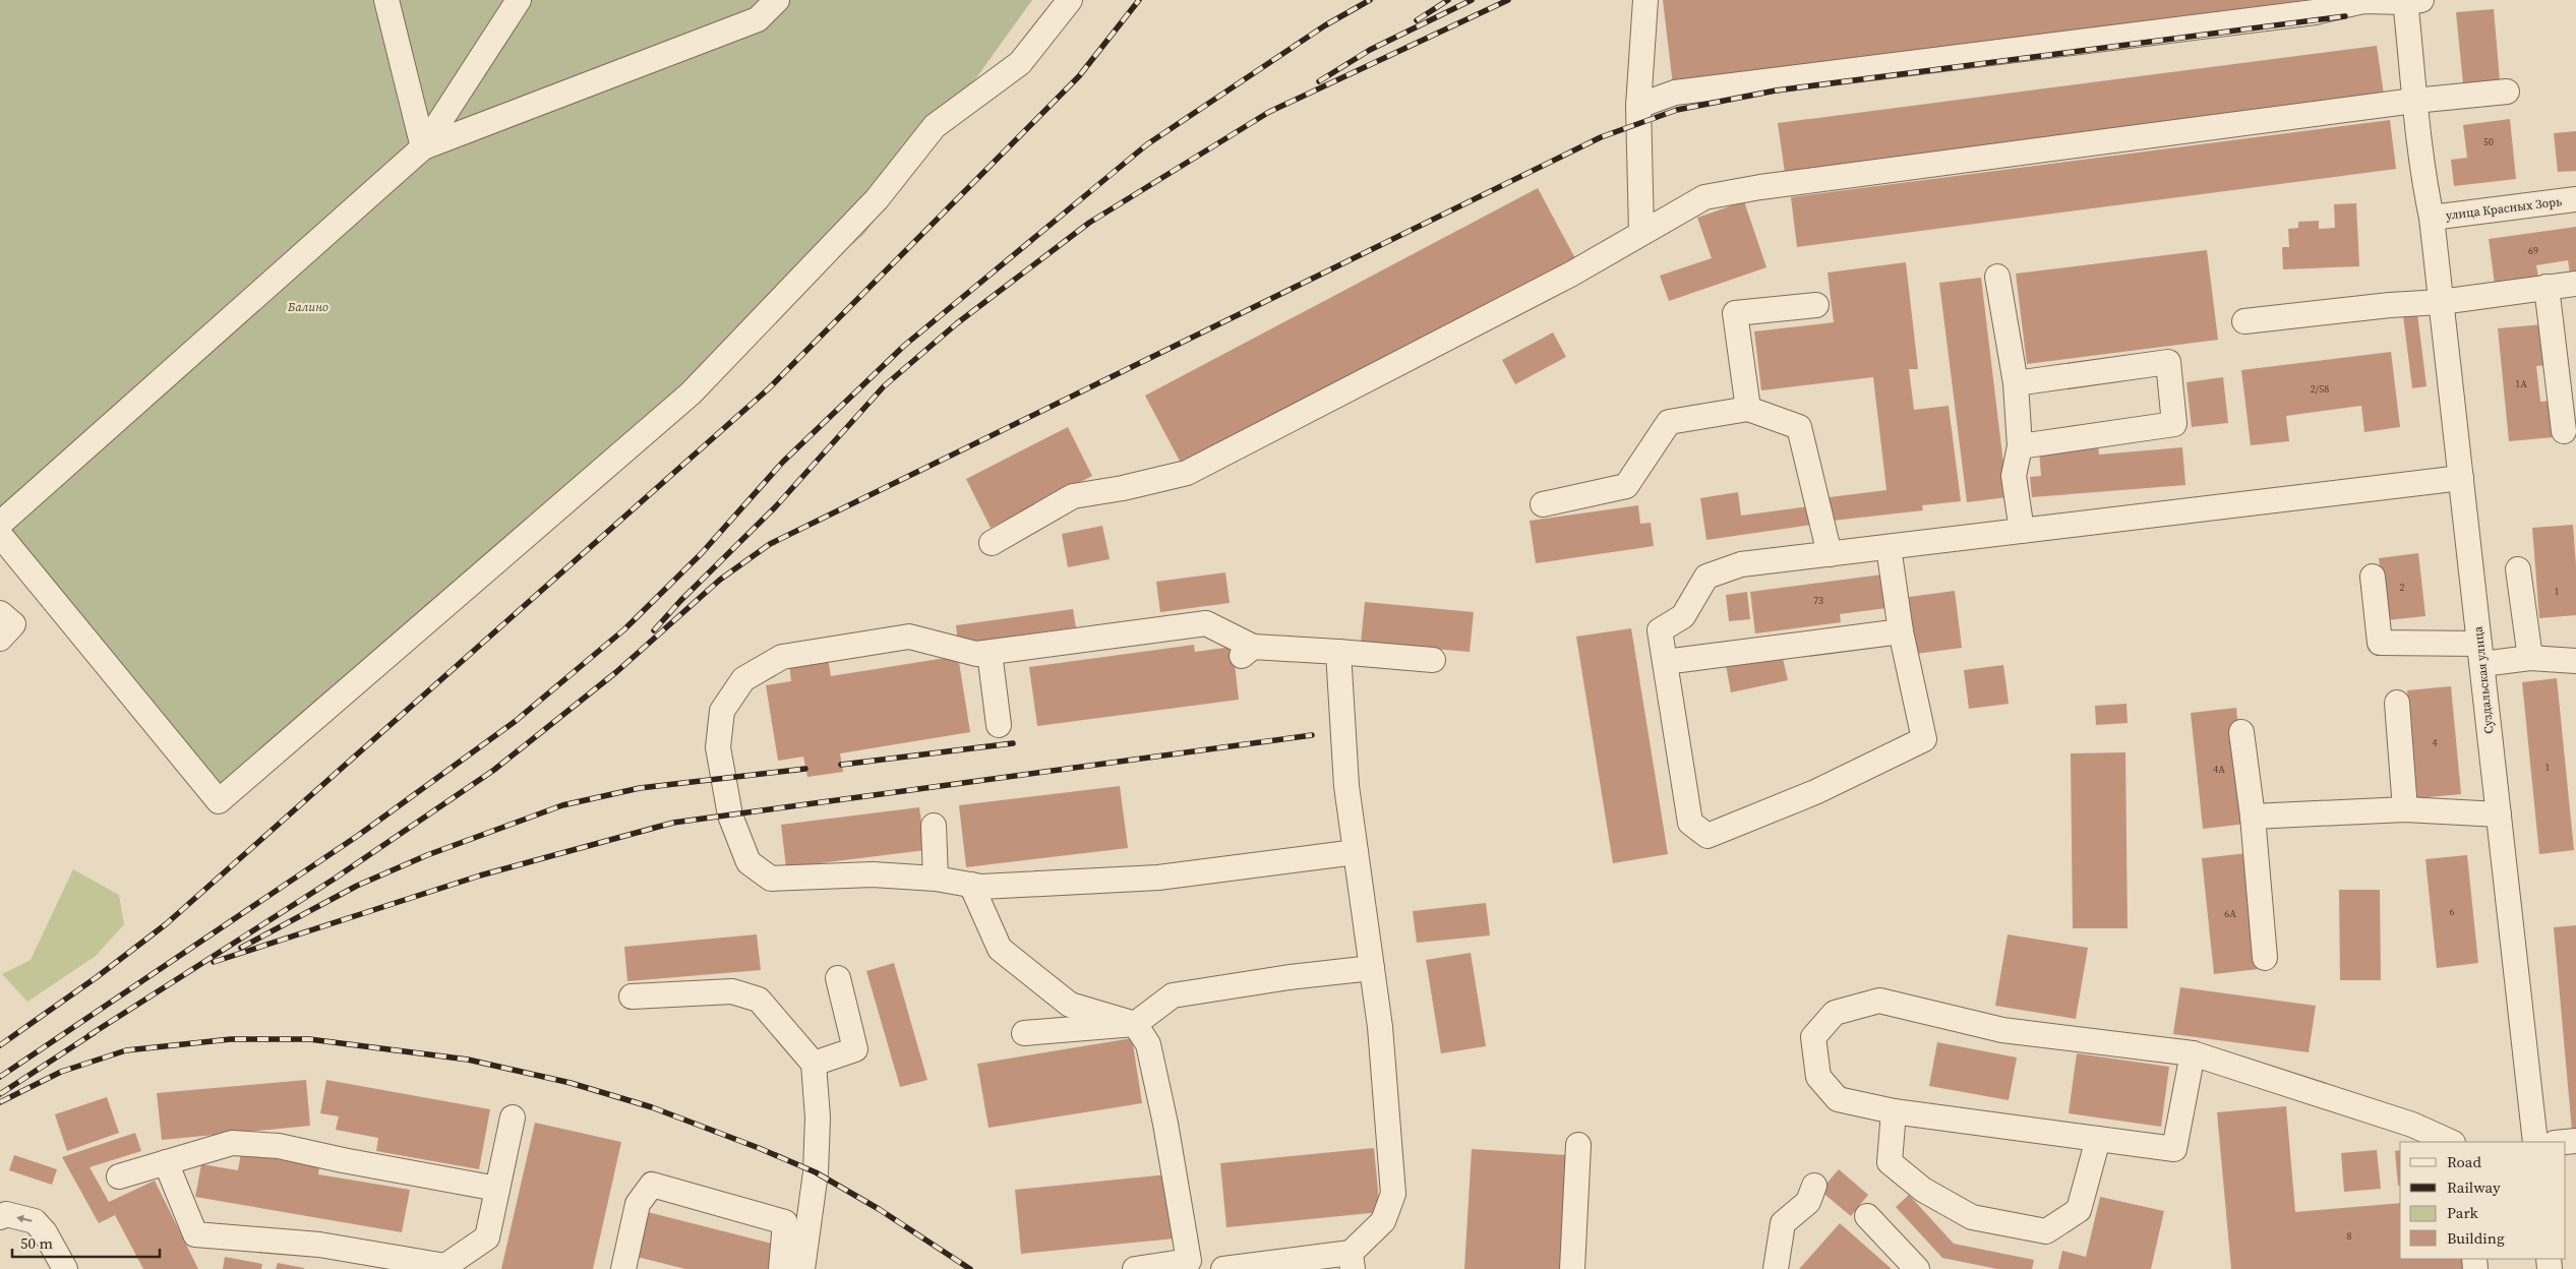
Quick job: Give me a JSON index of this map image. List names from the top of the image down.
{
  "streets": {
    "street": ["улица Красных Зорь", "Суздальская улица"]
  },
  "crossings": [
    ["улица Красных Зорь", "Суздальская улица"]
  ],
  "parks": ["Балино"],
  "house_numbers": [
    "50",
    "69",
    "1А",
    "2/58",
    "2",
    "1",
    "73",
    "4",
    "1",
    "4А",
    "6",
    "6А",
    "8"
  ],
  "legend": [
    "Road",
    "Railway",
    "Park",
    "Building"
  ],
  "scale_bar": "50 m"
}
